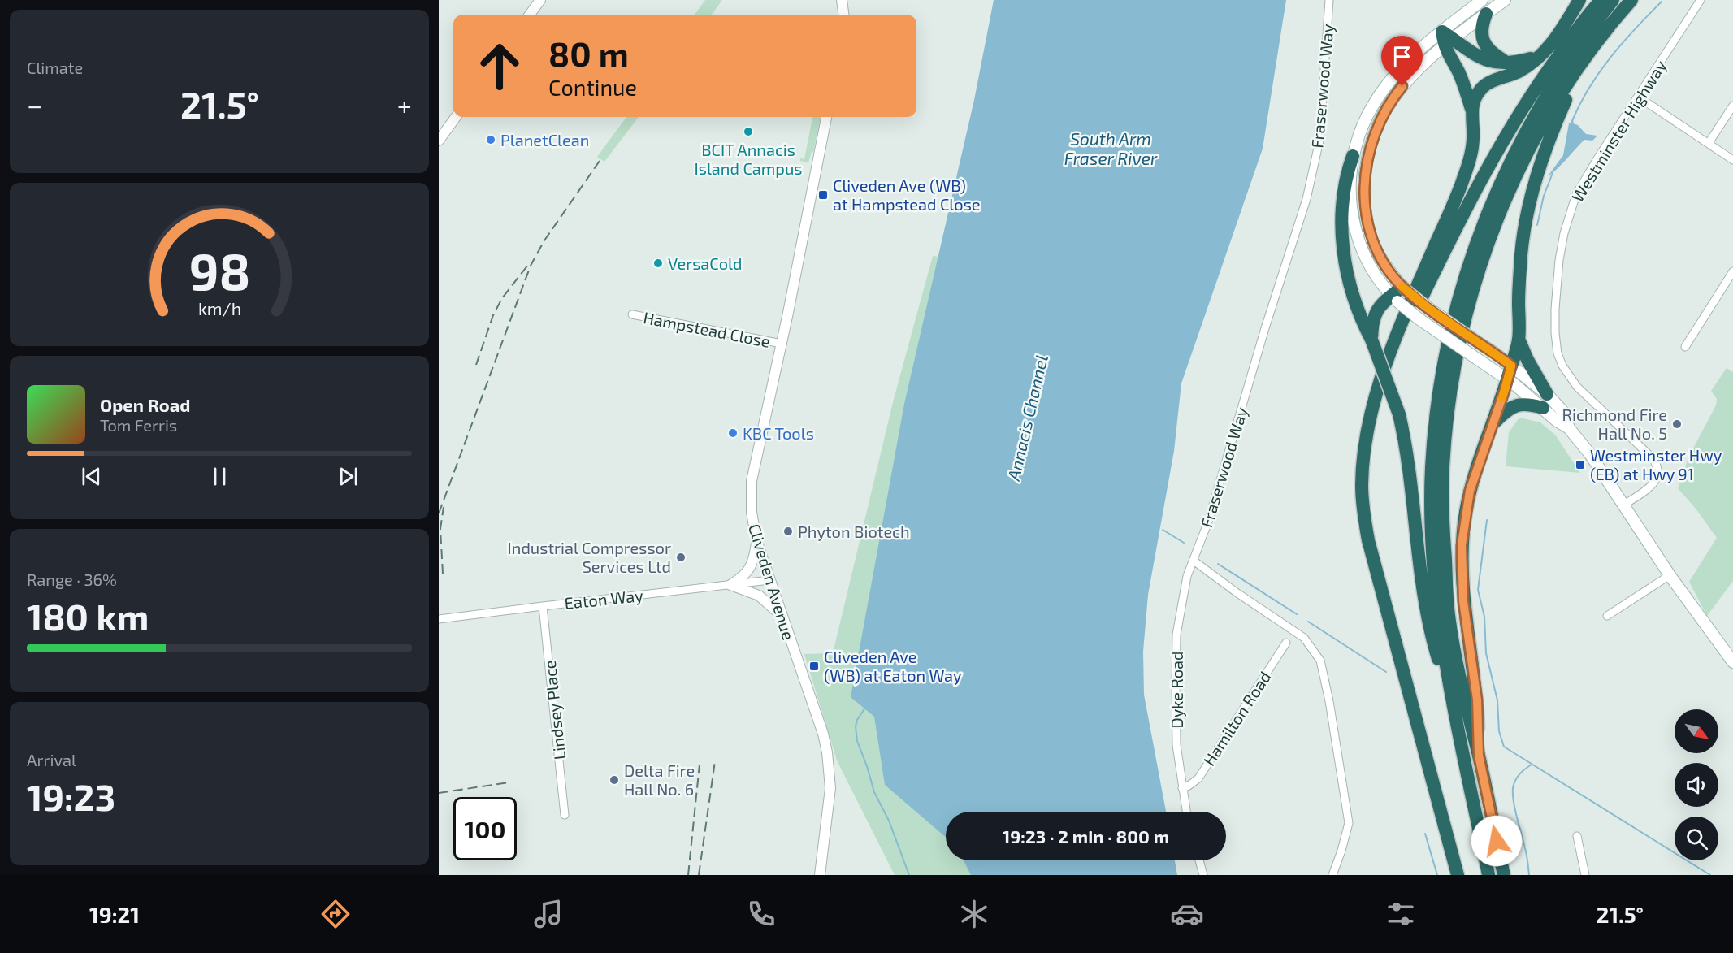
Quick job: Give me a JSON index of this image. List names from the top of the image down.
{
  "streets": {
    "street": [
      "Fraserwood Way",
      "Westminster Highway",
      "Hampstead Close",
      "Cliveden Avenue",
      "Eaton Way",
      "Dyke Road",
      "Lindsey Place",
      "Hamilton Road"
    ]
  },
  "crossings": [
    ["Fraserwood Way", "Dyke Road"],
    ["Hampstead Close", "Cliveden Avenue"],
    ["Cliveden Avenue", "Eaton Way"],
    ["Eaton Way", "Lindsey Place"],
    ["Dyke Road", "Hamilton Road"]
  ],
  "water": ["South Arm Fraser River", "Annacis Channel"],
  "places": {
    "other": [
      "BCIT Annacis Island Campus",
      "PlanetClean",
      "VersaCold",
      "Richmond Fire Hall No. 5",
      "KBC Tools",
      "Phyton Biotech",
      "Industrial Compressor Services Ltd",
      "Delta Fire Hall No. 6"
    ],
    "transit": ["Cliveden Ave (WB) at Hampstead Close", "Westminster Hwy (EB) at Hwy 91", "Cliveden Ave (WB) at Eaton Way"]
  },
  "north": "bottom right",
  "page": {
    "tile": [
      "Climate",
      ["Range · 36%", "180 km"],
      ["Arrival", "19:23"]
    ],
    "turn": ["80 m", "Continue"],
    "heat": ["−", "21.5°", "+"],
    "song": ["Open Road", "Tom Ferris"],
    "limit": "100",
    "trip": "19:23 · 2 min · 800 m",
    "tabs": ["19:21", "21.5°"],
    "gauge": ["98", "km/h"]
  }
}
